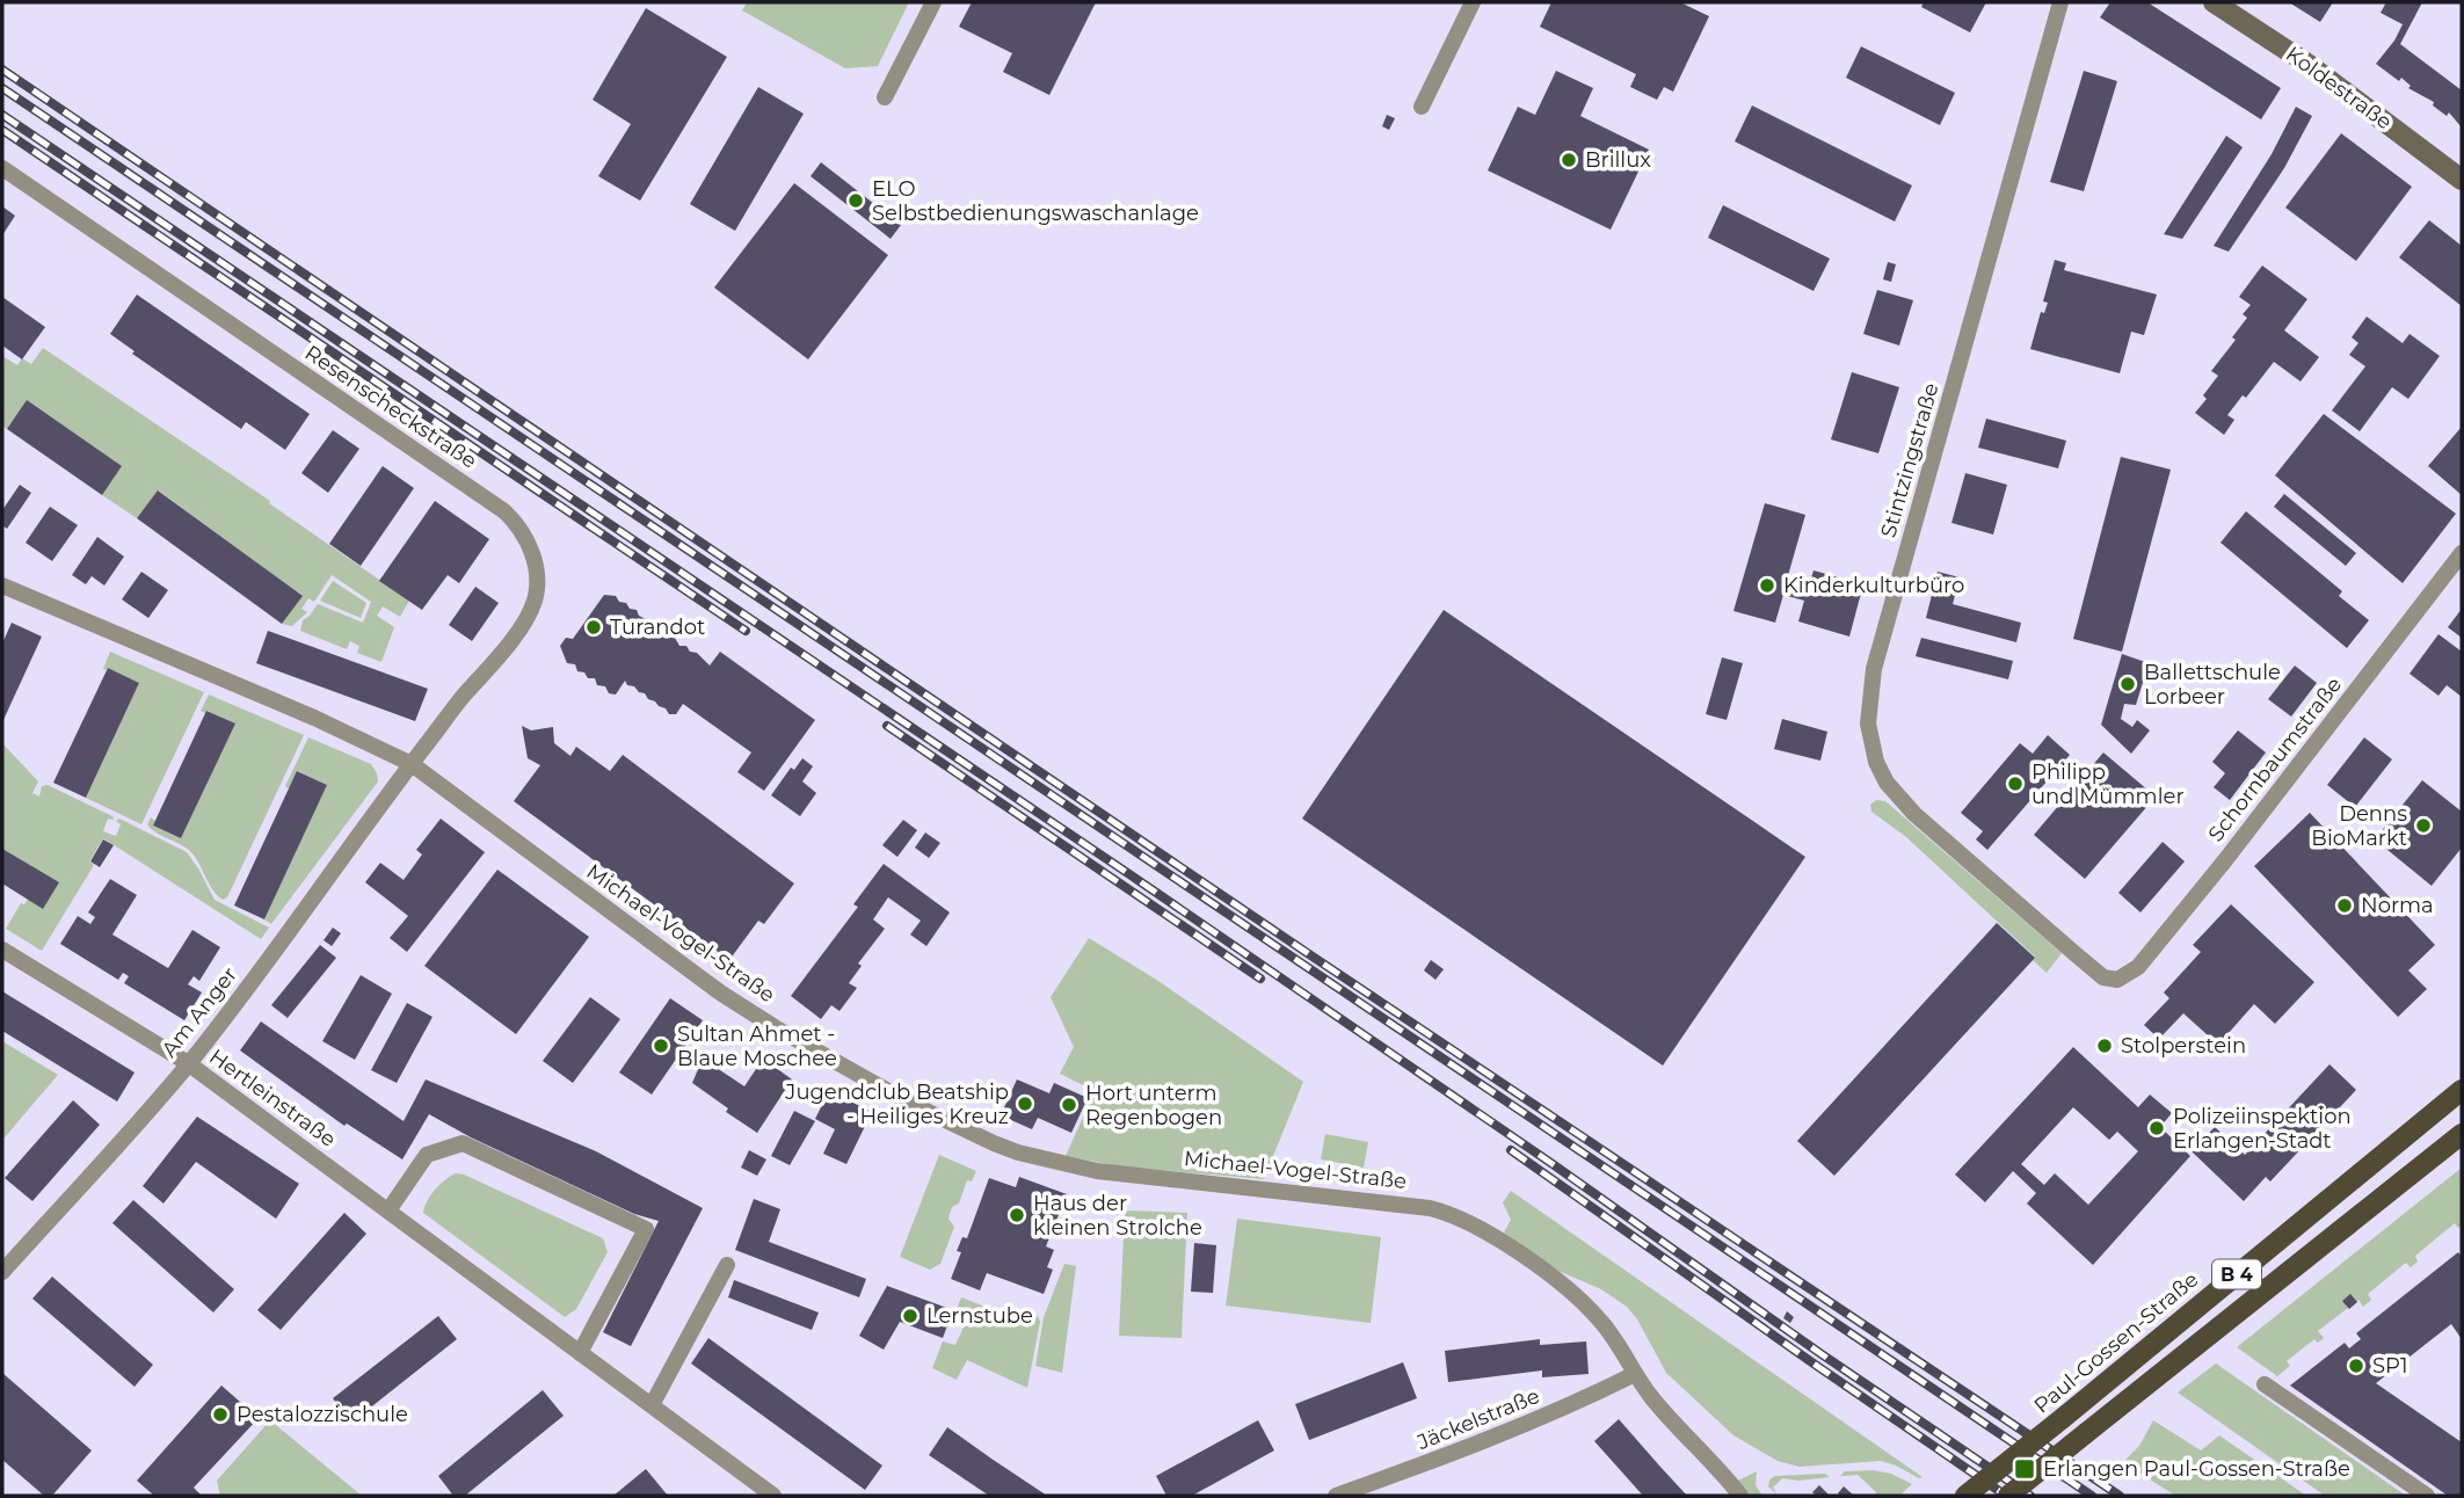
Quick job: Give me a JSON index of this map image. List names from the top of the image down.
{
  "streets": {
    "main road": ["B 4", "Paul-Gossen-Straße"],
    "street": [
      "Koldestraße",
      "Resenscheckstraße",
      "Stintzingstraße",
      "Schornbaumstraße",
      "Michael-Vogel-Straße",
      "Am Anger",
      "Hertleinstraße",
      "Jäckelstraße"
    ]
  },
  "crossings": [
    ["Resenscheckstraße", "Michael-Vogel-Straße"],
    ["Resenscheckstraße", "Am Anger"],
    ["Stintzingstraße", "Schornbaumstraße"],
    ["Michael-Vogel-Straße", "Am Anger"],
    ["Michael-Vogel-Straße", "Jäckelstraße"],
    ["Am Anger", "Hertleinstraße"]
  ],
  "places": {
    "other": [
      "Brillux",
      "ELO Selbstbedienungswaschanlage",
      "Kinderkulturbüro",
      "Turandot",
      "Ballettschule Lorbeer",
      "Philipp und Mümmler",
      "Denns BioMarkt",
      "Norma",
      "Sultan Ahmet - Blaue Moschee",
      "Stolperstein",
      "Jugendclub Beatship - Heiliges Kreuz",
      "Hort unterm Regenbogen",
      "Polizeiinspektion Erlangen-Stadt",
      "Haus der kleinen Strolche",
      "Lernstube",
      "SP1",
      "Pestalozzischule"
    ],
    "transit": ["Erlangen Paul-Gossen-Straße"]
  }
}
